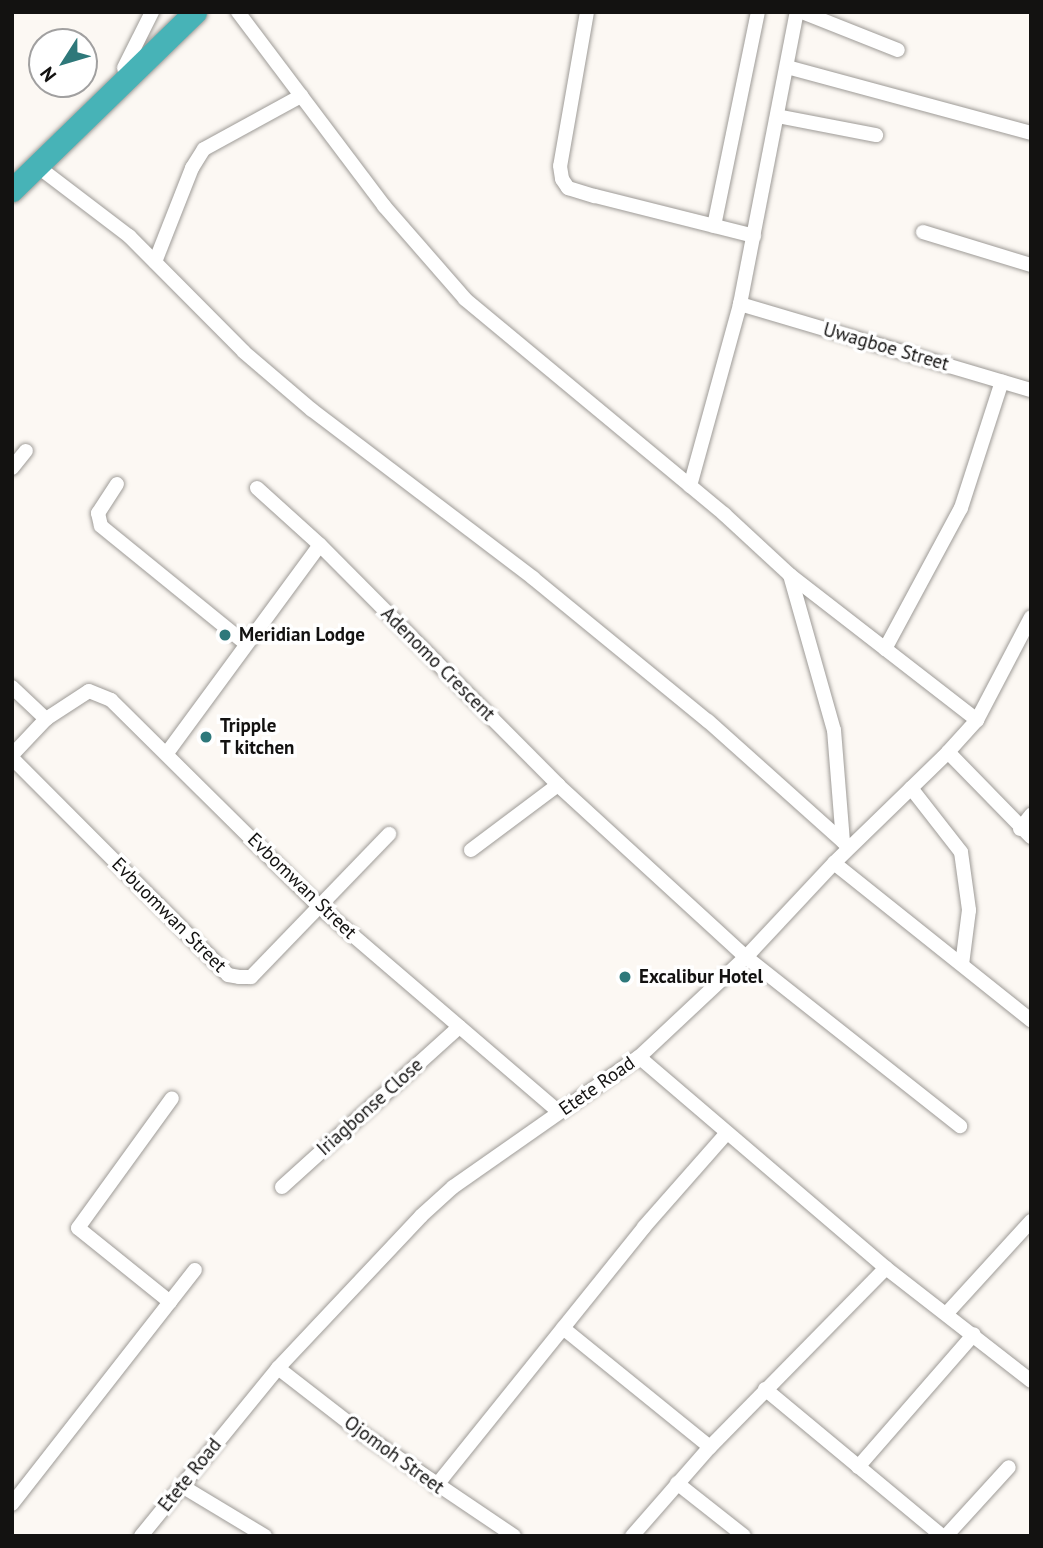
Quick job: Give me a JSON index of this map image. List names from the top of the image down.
{
  "streets": {
    "street": [
      "Uwagboe Street",
      "Adenomo Crescent",
      "Evbomwan Street",
      "Evbuomwan Street",
      "Etete Road",
      "Iriagbonse Close",
      "Ojomoh Street"
    ]
  },
  "crossings": [
    ["Adenomo Crescent", "Etete Road"],
    ["Evbomwan Street", "Evbuomwan Street"],
    ["Evbomwan Street", "Etete Road"],
    ["Evbomwan Street", "Iriagbonse Close"],
    ["Etete Road", "Ojomoh Street"]
  ],
  "places": ["Meridian Lodge", "Tripple T kitchen", "Excalibur Hotel"],
  "north": "bottom left"
}
